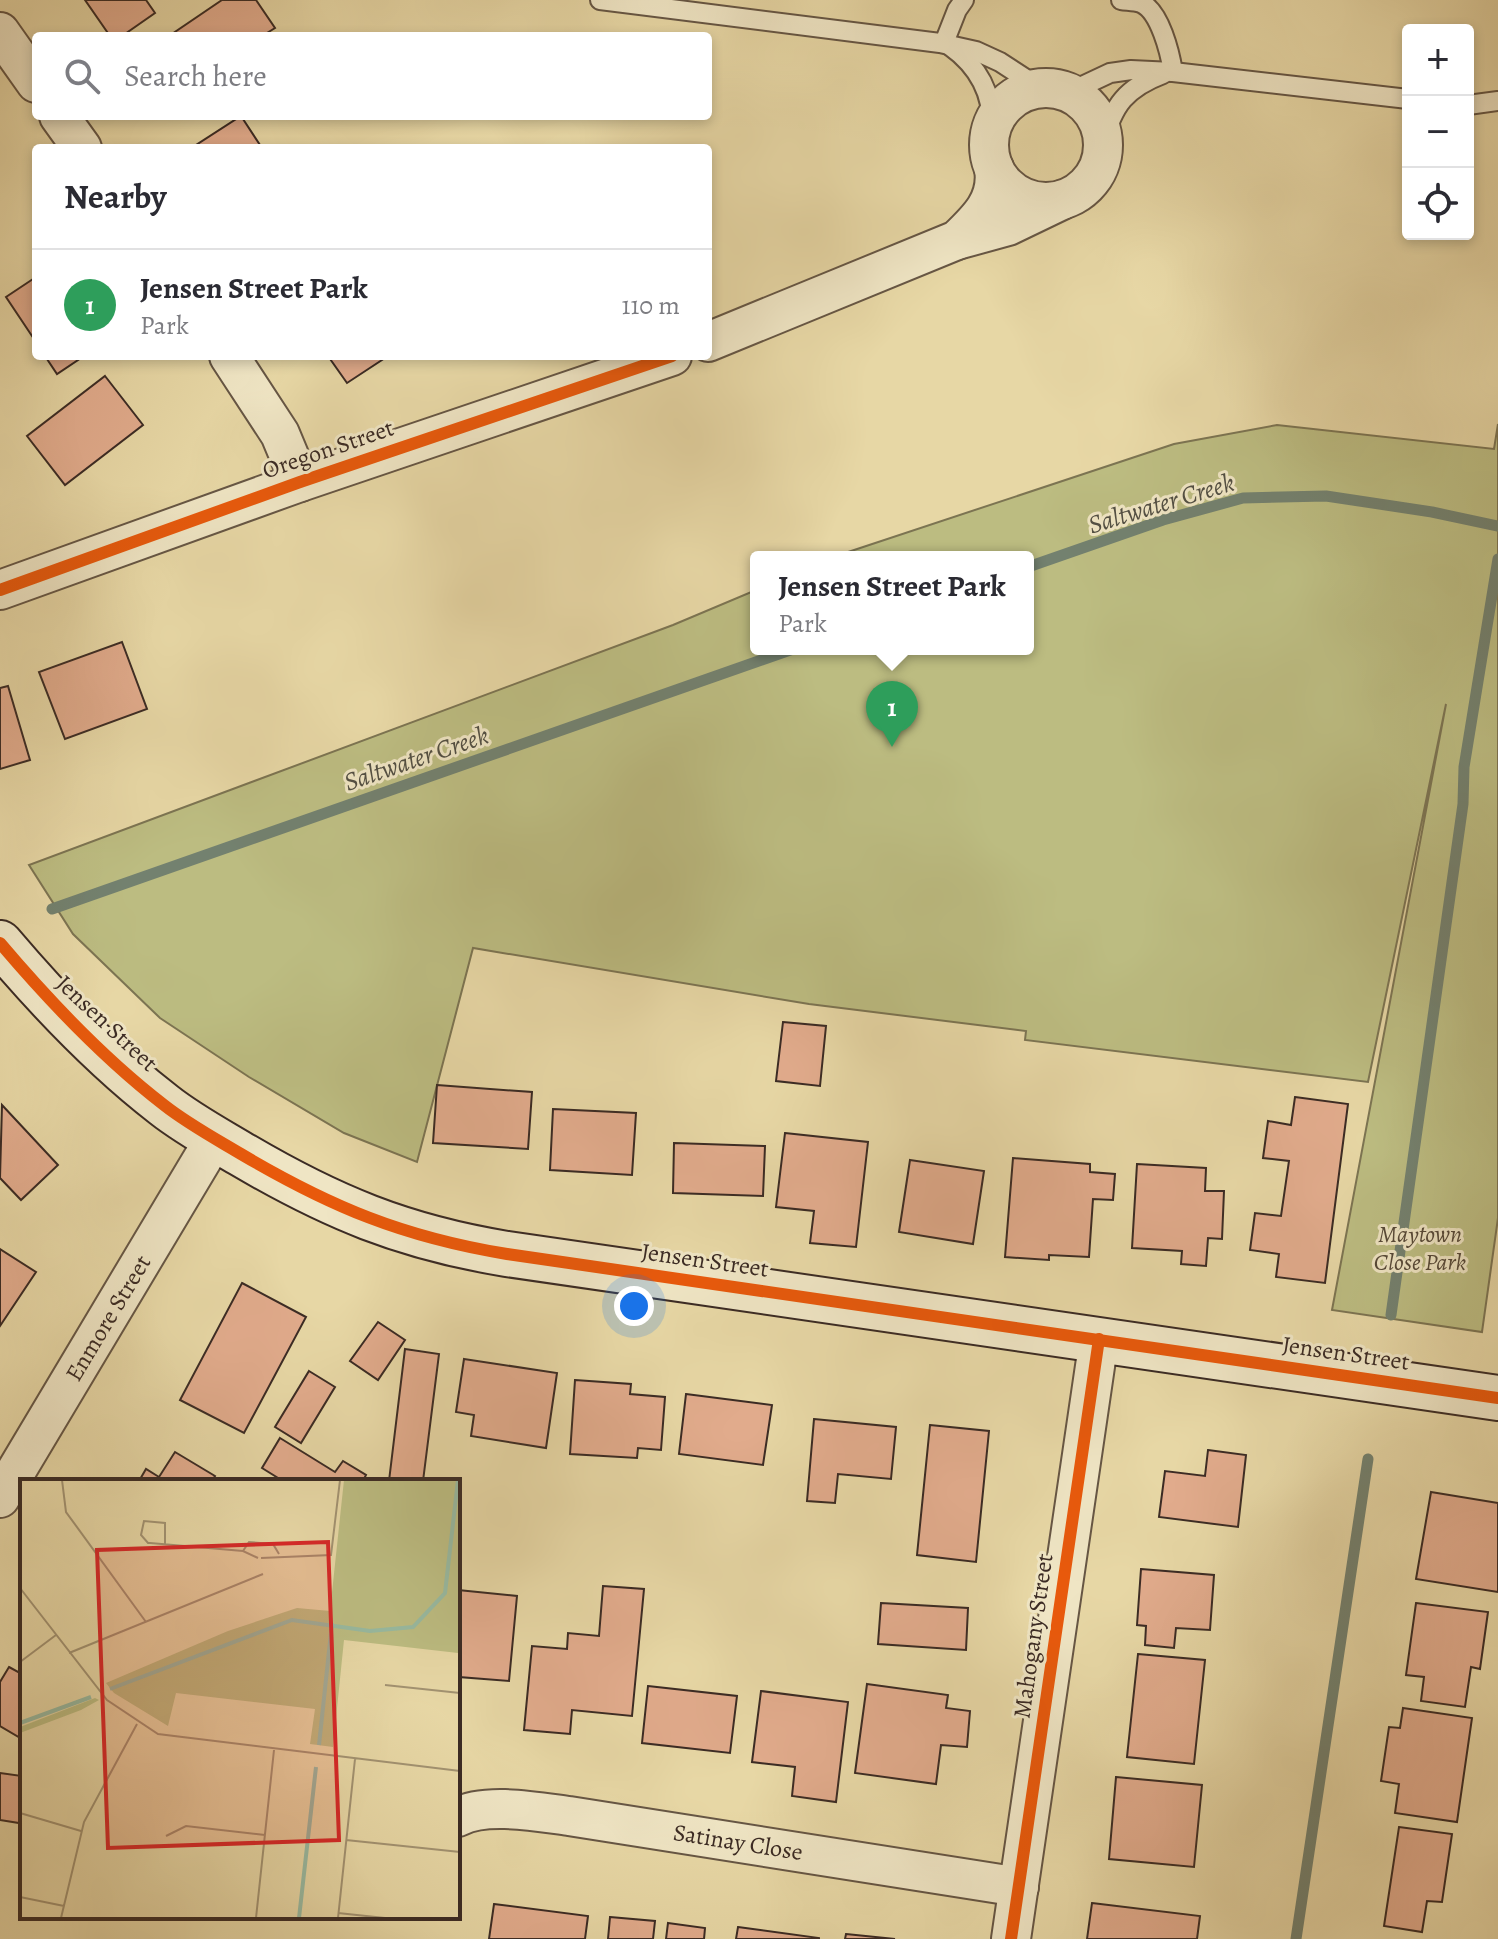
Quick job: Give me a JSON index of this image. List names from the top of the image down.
{
  "streets": {
    "street": [
      "Oregon Street",
      "Jensen Street",
      "Enmore Street",
      "Mahogany Street",
      "Satinay Close"
    ]
  },
  "crossings": [
    ["Jensen Street", "Enmore Street"],
    ["Jensen Street", "Mahogany Street"],
    ["Mahogany Street", "Satinay Close"]
  ],
  "water": ["Saltwater Creek"],
  "parks": ["Maytown Close Park"],
  "page": {
    "map_buttons": ["+", "−"],
    "search": "Search here",
    "heading": "Nearby",
    "list": [
      {
        "mark": "1",
        "name": "Jensen Street Park",
        "note": "Park",
        "value": "110 m"
      }
    ],
    "popup": ["Jensen Street Park", "Park"],
    "pins": "1"
  }
}
